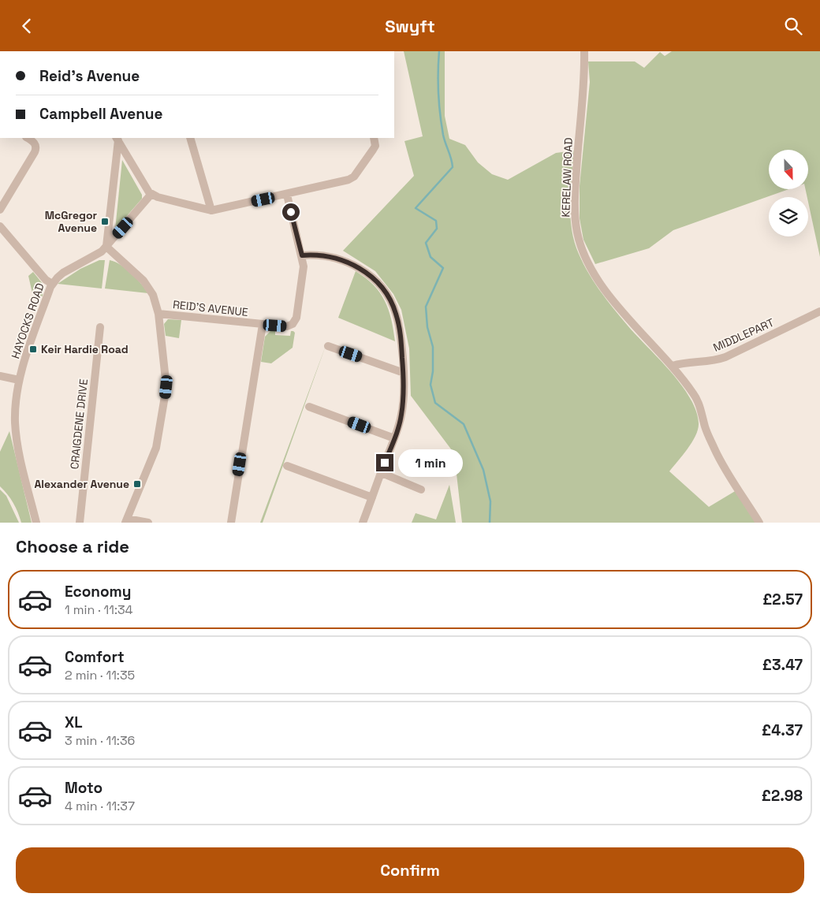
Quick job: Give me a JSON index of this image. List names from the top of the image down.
{
  "streets": {
    "street": [
      "KERELAW ROAD",
      "REID'S AVENUE",
      "HAYOCKS ROAD",
      "MIDDLEPART",
      "CRAIGDENE DRIVE"
    ]
  },
  "crossings": [
    ["KERELAW ROAD", "MIDDLEPART"]
  ],
  "places": {
    "transit": ["McGregor Avenue", "Keir Hardie Road", "Alexander Avenue"]
  },
  "north": "bottom",
  "page": {
    "header": "Swyft",
    "banner": ["Reid's Avenue", "Campbell Avenue"],
    "bubble": "1 min",
    "heading": "Choose a ride",
    "list": [
      {
        "name": "Economy",
        "note": "1 min · 11:34",
        "value": "£2.57"
      },
      {
        "name": "Comfort",
        "note": "2 min · 11:35",
        "value": "£3.47"
      },
      {
        "name": "XL",
        "note": "3 min · 11:36",
        "value": "£4.37"
      },
      {
        "name": "Moto",
        "note": "4 min · 11:37",
        "value": "£2.98"
      }
    ],
    "buttons": "Confirm"
  }
}
